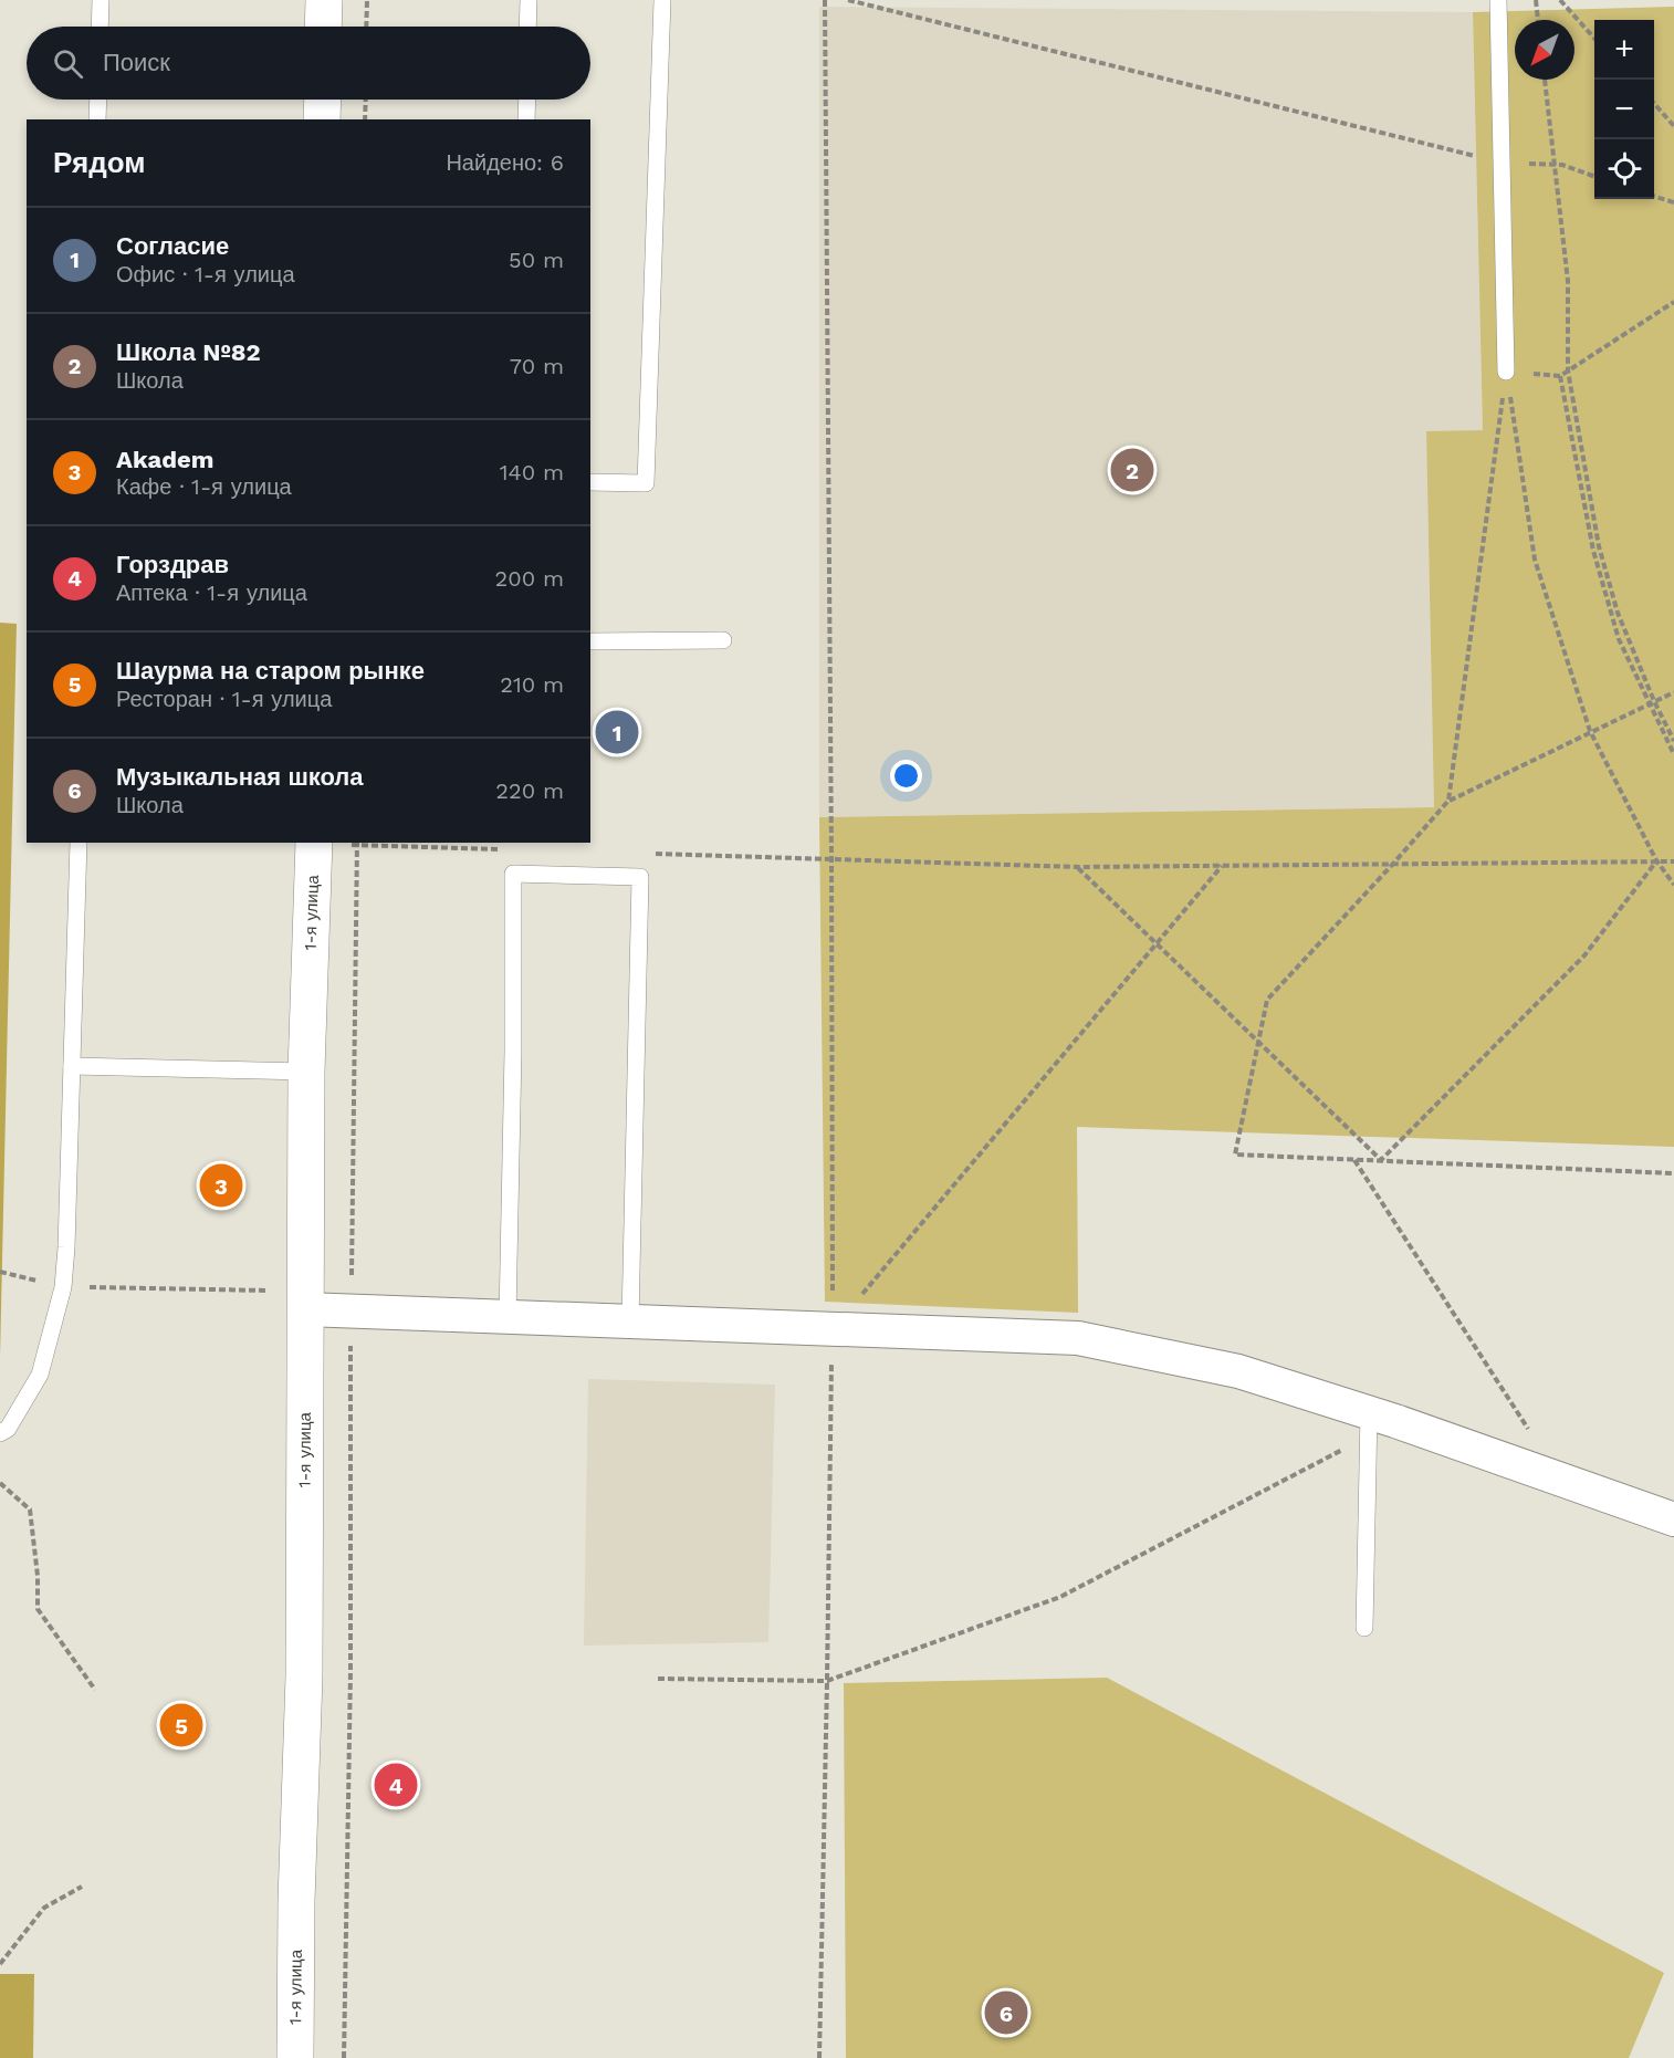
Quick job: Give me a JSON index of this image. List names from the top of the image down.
{
  "streets": {
    "street": ["1-я улица"]
  },
  "north": "bottom left",
  "page": {
    "map_buttons": ["+", "−"],
    "search": "Поиск",
    "heading": ["Рядом", "Найдено: 6"],
    "list": [
      {
        "mark": "1",
        "name": "Согласие",
        "note": "Офис · 1-я улица",
        "value": "50 m"
      },
      {
        "mark": "2",
        "name": "Школа №82",
        "note": "Школа",
        "value": "70 m"
      },
      {
        "mark": "3",
        "name": "Akadem",
        "note": "Кафе · 1-я улица",
        "value": "140 m"
      },
      {
        "mark": "4",
        "name": "Горздрав",
        "note": "Аптека · 1-я улица",
        "value": "200 m"
      },
      {
        "mark": "5",
        "name": "Шаурма на старом рынке",
        "note": "Ресторан · 1-я улица",
        "value": "210 m"
      },
      {
        "mark": "6",
        "name": "Музыкальная школа",
        "note": "Школа",
        "value": "220 m"
      }
    ],
    "pins": [
      "2",
      "1",
      "3",
      "5",
      "4",
      "6"
    ]
  }
}
